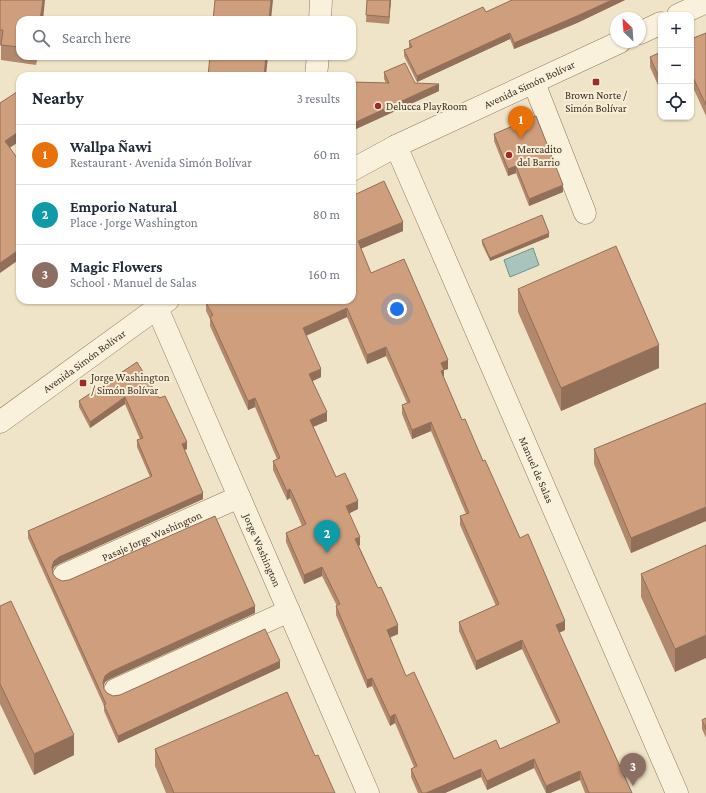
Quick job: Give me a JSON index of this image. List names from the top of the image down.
{
  "streets": {
    "street": [
      "Avenida Simón Bolívar",
      "Manuel de Salas",
      "Pasaje Jorge Washington",
      "Jorge Washington"
    ]
  },
  "crossings": [
    ["Avenida Simón Bolívar", "Manuel de Salas"],
    ["Avenida Simón Bolívar", "Jorge Washington"],
    ["Pasaje Jorge Washington", "Jorge Washington"]
  ],
  "places": {
    "transit": ["Brown Norte / Simón Bolívar", "Jorge Washington / Simón Bolívar"],
    "other": ["Delucca PlayRoom", "Mercadito del Barrio"]
  },
  "north": "top left",
  "page": {
    "map_buttons": ["+", "−"],
    "search": "Search here",
    "heading": ["Nearby", "3 results"],
    "pins": ["1", "2", "3"],
    "list": [
      {
        "mark": "1",
        "name": "Wallpa Ñawi",
        "note": "Restaurant · Avenida Simón Bolívar",
        "value": "60 m"
      },
      {
        "mark": "2",
        "name": "Emporio Natural",
        "note": "Place · Jorge Washington",
        "value": "80 m"
      },
      {
        "mark": "3",
        "name": "Magic Flowers",
        "note": "School · Manuel de Salas",
        "value": "160 m"
      }
    ]
  }
}
